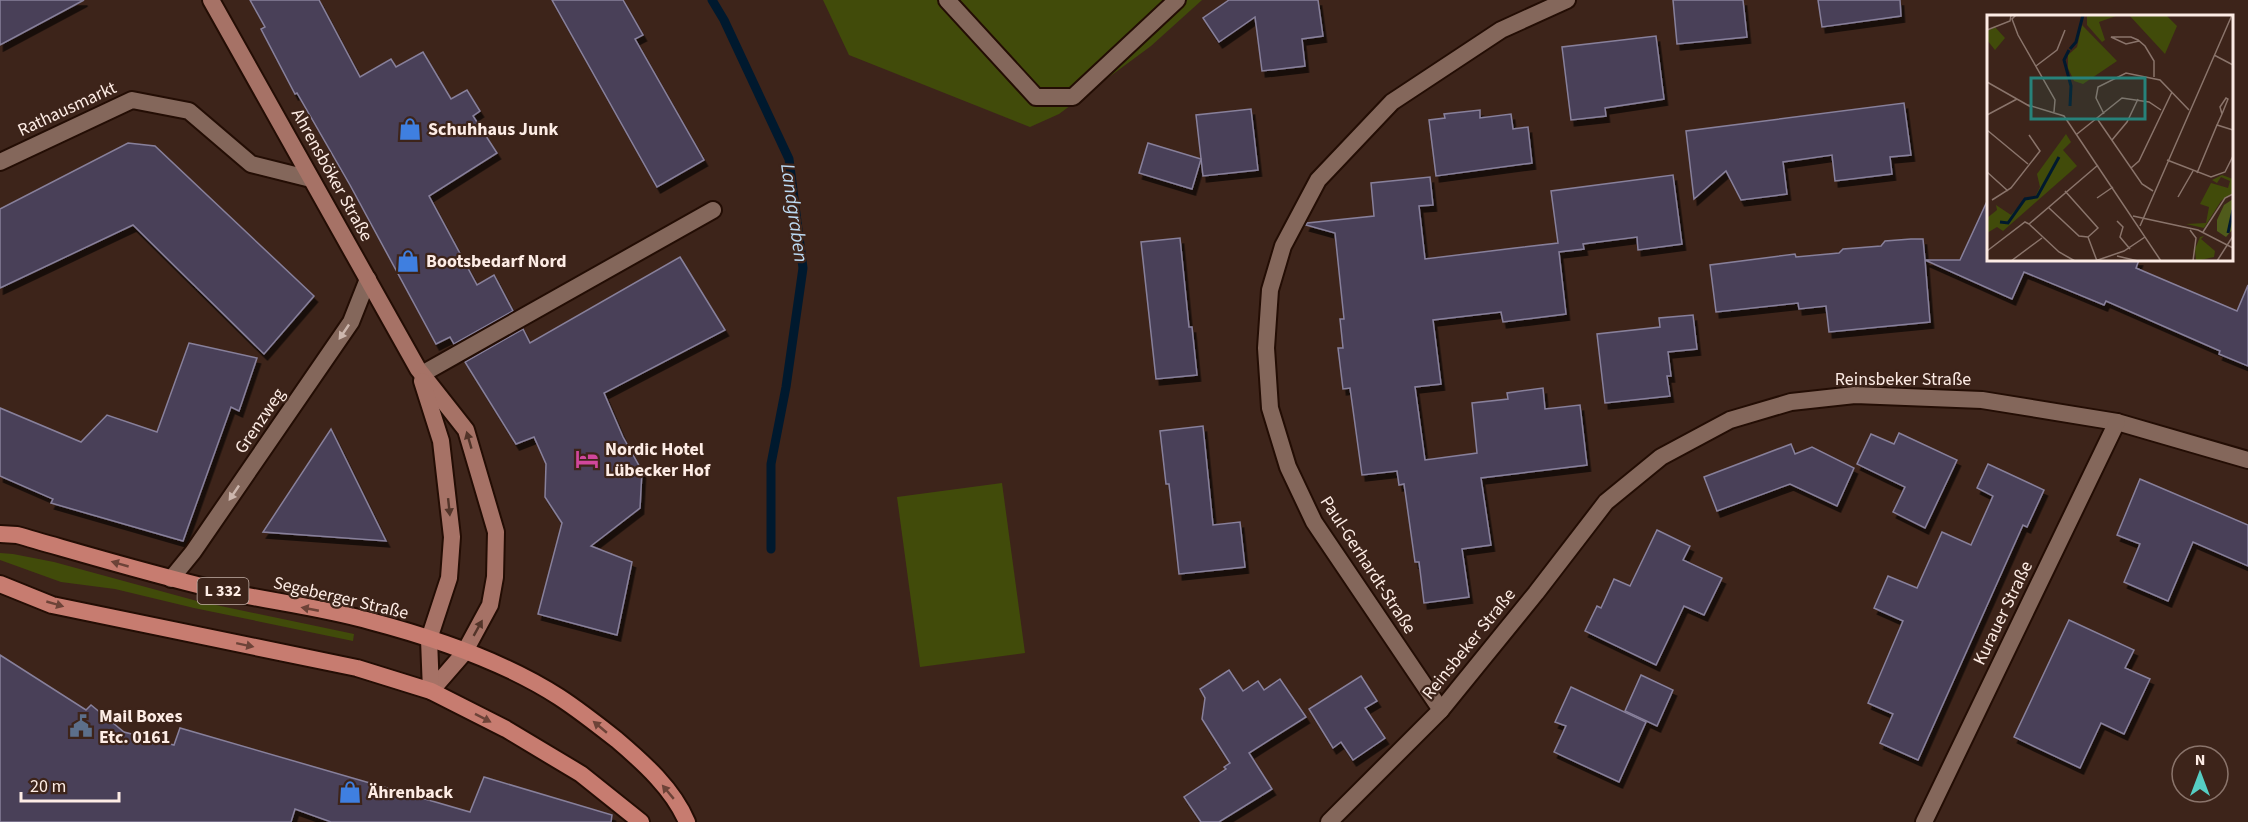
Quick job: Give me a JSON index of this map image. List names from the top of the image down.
{
  "streets": {
    "main road": ["Ahrensböker Straße", "L 332", "Segeberger Straße"],
    "street": [
      "Rathausmarkt",
      "Reinsbeker Straße",
      "Grenzweg",
      "Paul-Gerhardt-Straße",
      "Kurauer Straße"
    ]
  },
  "crossings": [
    ["Rathausmarkt", "Ahrensböker Straße"],
    ["Ahrensböker Straße", "Grenzweg"],
    ["Ahrensböker Straße", "Segeberger Straße"],
    ["Reinsbeker Straße", "Paul-Gerhardt-Straße"],
    ["Reinsbeker Straße", "Kurauer Straße"],
    ["Grenzweg", "Segeberger Straße"]
  ],
  "one_way": ["Grenzweg"],
  "water": ["Landgraben"],
  "places": {
    "shop": ["Schuhhaus Junk", "Bootsbedarf Nord", "Ährenback"],
    "hotel": ["Nordic Hotel Lübecker Hof"],
    "public building": ["Mail Boxes Etc. 0161"]
  },
  "scale_bar": "20 m",
  "north": "top"
}
